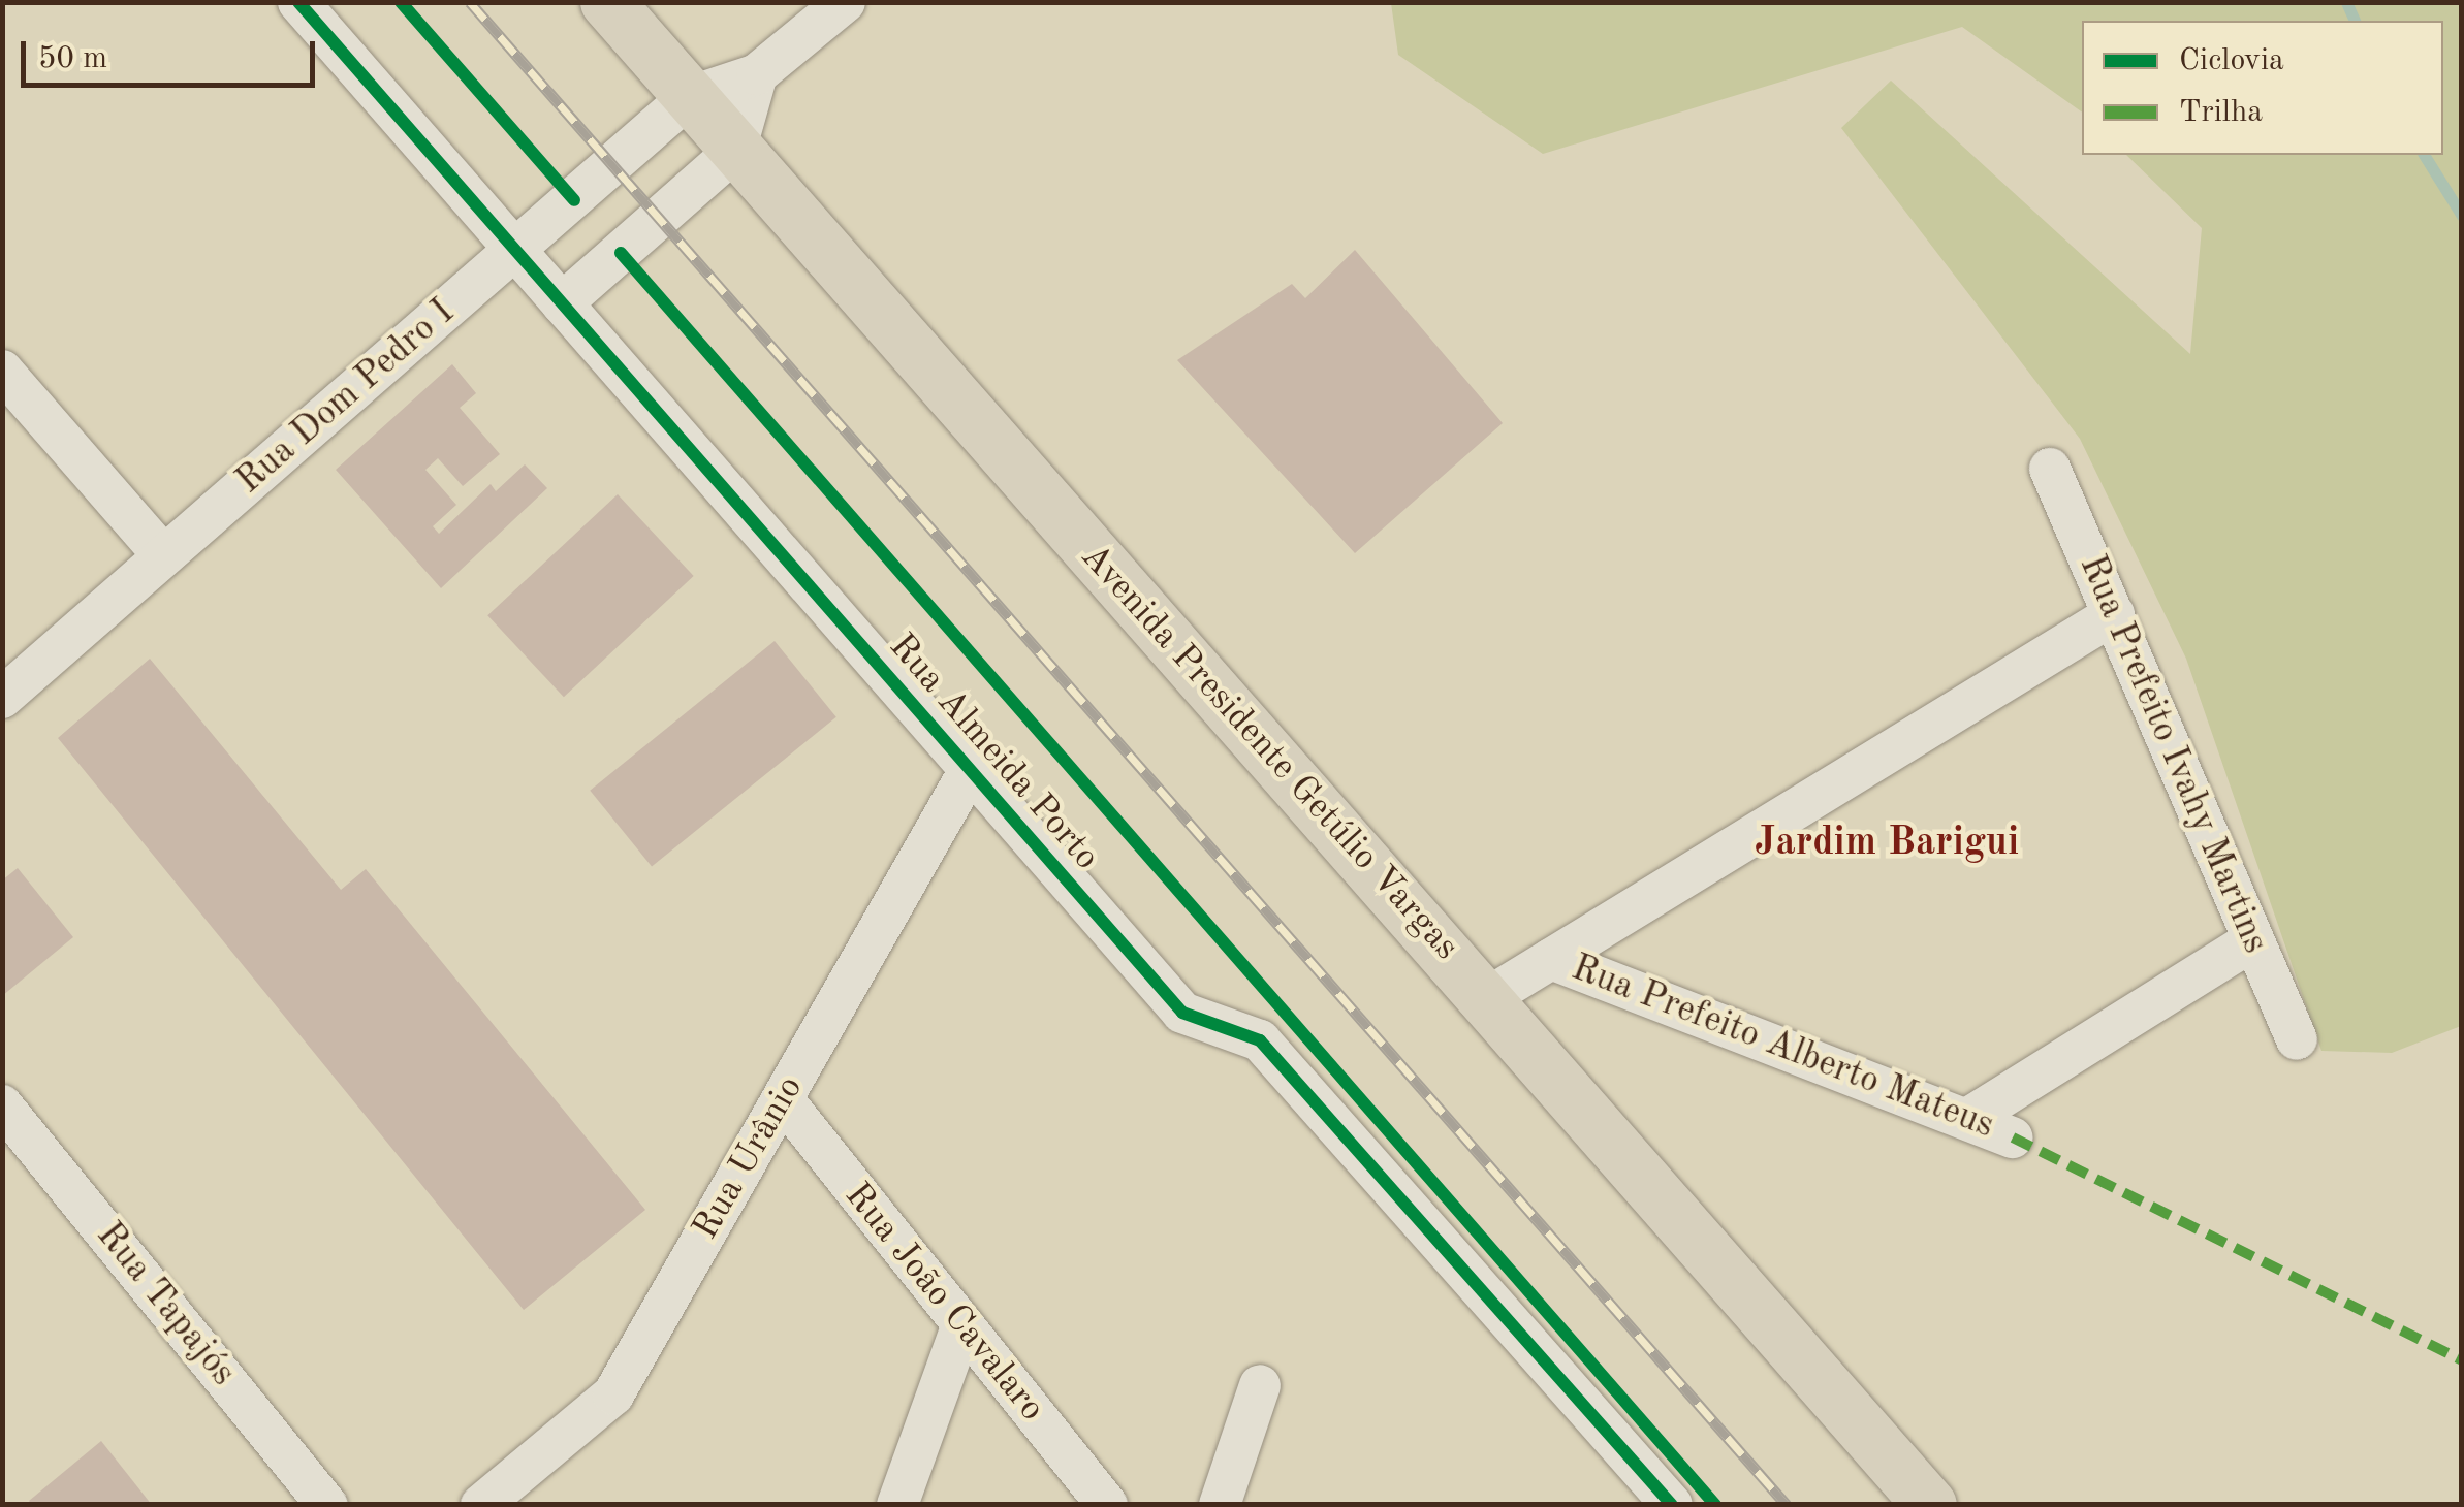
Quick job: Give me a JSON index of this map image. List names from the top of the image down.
{
  "streets": {
    "main road": ["Avenida Presidente Getúlio Vargas"],
    "street": [
      "Rua Dom Pedro I",
      "Rua Almeida Porto",
      "Rua Prefeito Ivahy Martins",
      "Rua Prefeito Alberto Mateus",
      "Rua Urânio",
      "Rua João Cavalaro",
      "Rua Tapajós"
    ]
  },
  "crossings": [
    ["Rua Dom Pedro I", "Rua Almeida Porto"],
    ["Rua Dom Pedro I", "Avenida Presidente Getúlio Vargas"],
    ["Rua Almeida Porto", "Rua Urânio"],
    ["Rua Urânio", "Rua João Cavalaro"]
  ],
  "districts": ["Jardim Barigui"],
  "legend": ["Ciclovia", "Trilha"],
  "scale_bar": "50 m"
}
